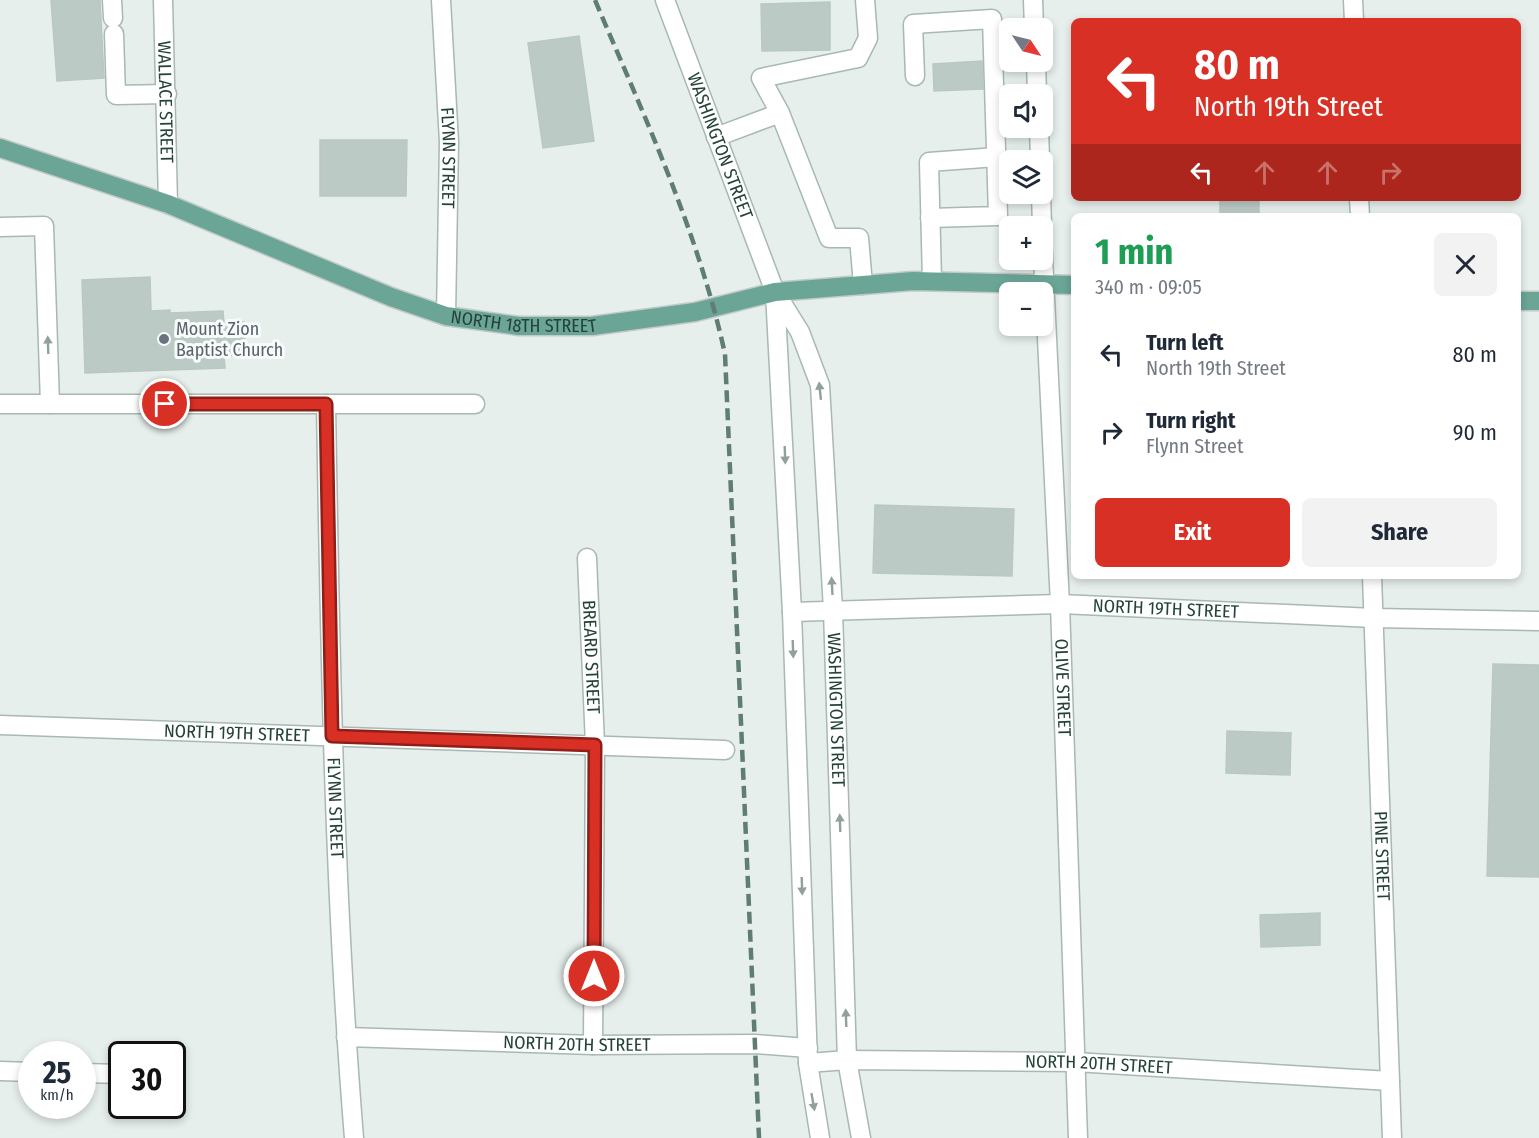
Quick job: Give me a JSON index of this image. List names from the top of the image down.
{
  "streets": {
    "main road": ["NORTH 18TH STREET"],
    "street": [
      "WALLACE STREET",
      "WASHINGTON STREET",
      "FLYNN STREET",
      "NORTH 19TH STREET",
      "BREARD STREET",
      "OLIVE STREET",
      "PINE STREET",
      "NORTH 20TH STREET"
    ]
  },
  "crossings": [
    ["WALLACE STREET", "NORTH 18TH STREET"],
    ["WASHINGTON STREET", "NORTH 18TH STREET"],
    ["WASHINGTON STREET", "NORTH 19TH STREET"],
    ["WASHINGTON STREET", "NORTH 20TH STREET"],
    ["FLYNN STREET", "NORTH 18TH STREET"],
    ["FLYNN STREET", "NORTH 19TH STREET"],
    ["FLYNN STREET", "NORTH 20TH STREET"],
    ["NORTH 19TH STREET", "BREARD STREET"],
    ["NORTH 19TH STREET", "OLIVE STREET"],
    ["NORTH 19TH STREET", "PINE STREET"],
    ["BREARD STREET", "NORTH 20TH STREET"],
    ["OLIVE STREET", "NORTH 20TH STREET"],
    ["PINE STREET", "NORTH 20TH STREET"]
  ],
  "places": ["Mount Zion Baptist Church"],
  "north": "bottom right",
  "page": {
    "map_buttons": ["+", "−"],
    "turn": ["80 m", "North 19th Street"],
    "heading": ["1 min", "340 m · 09:05"],
    "list": [
      {
        "name": "Turn left",
        "note": "North 19th Street",
        "value": "80 m"
      },
      {
        "name": "Turn right",
        "note": "Flynn Street",
        "value": "90 m"
      }
    ],
    "buttons": ["Exit", "Share"],
    "speed": "25 km/h",
    "limit": "30"
  }
}
